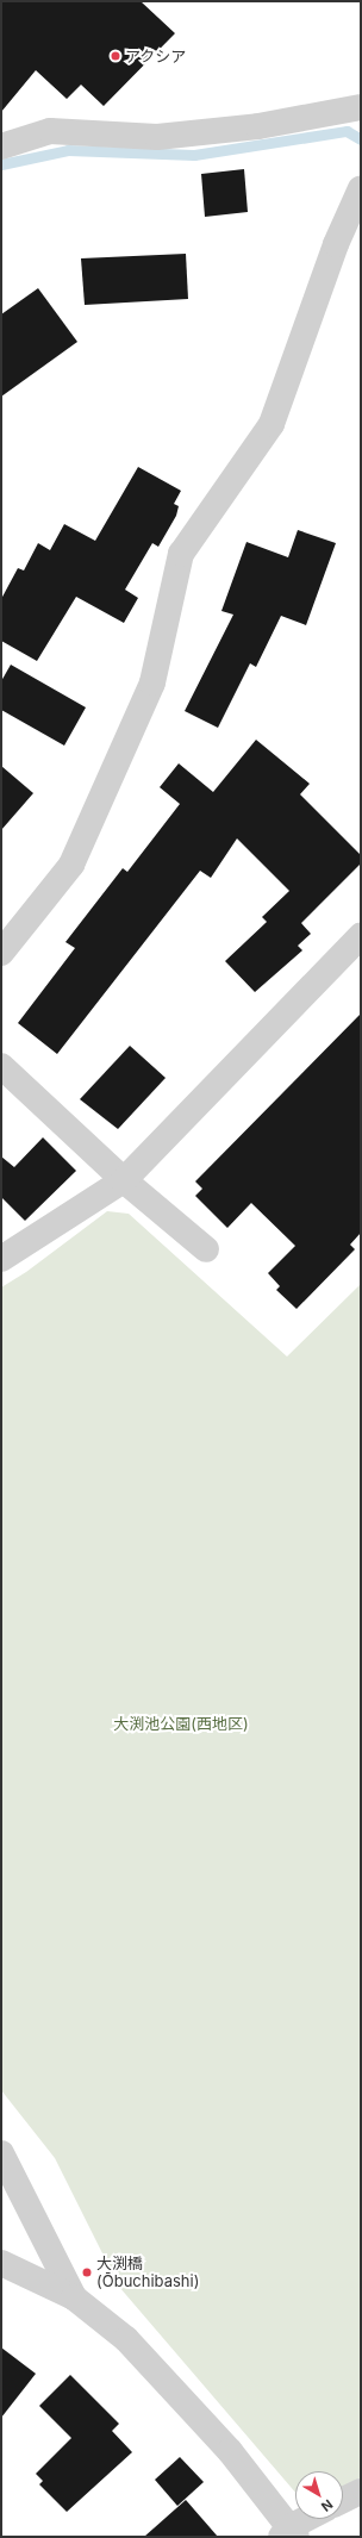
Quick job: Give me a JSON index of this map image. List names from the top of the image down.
{
  "parks": ["大渕池公園(西地区)"],
  "places": ["アクシア", "大渕橋 (Ōbuchibashi)"],
  "north": "bottom right"
}
